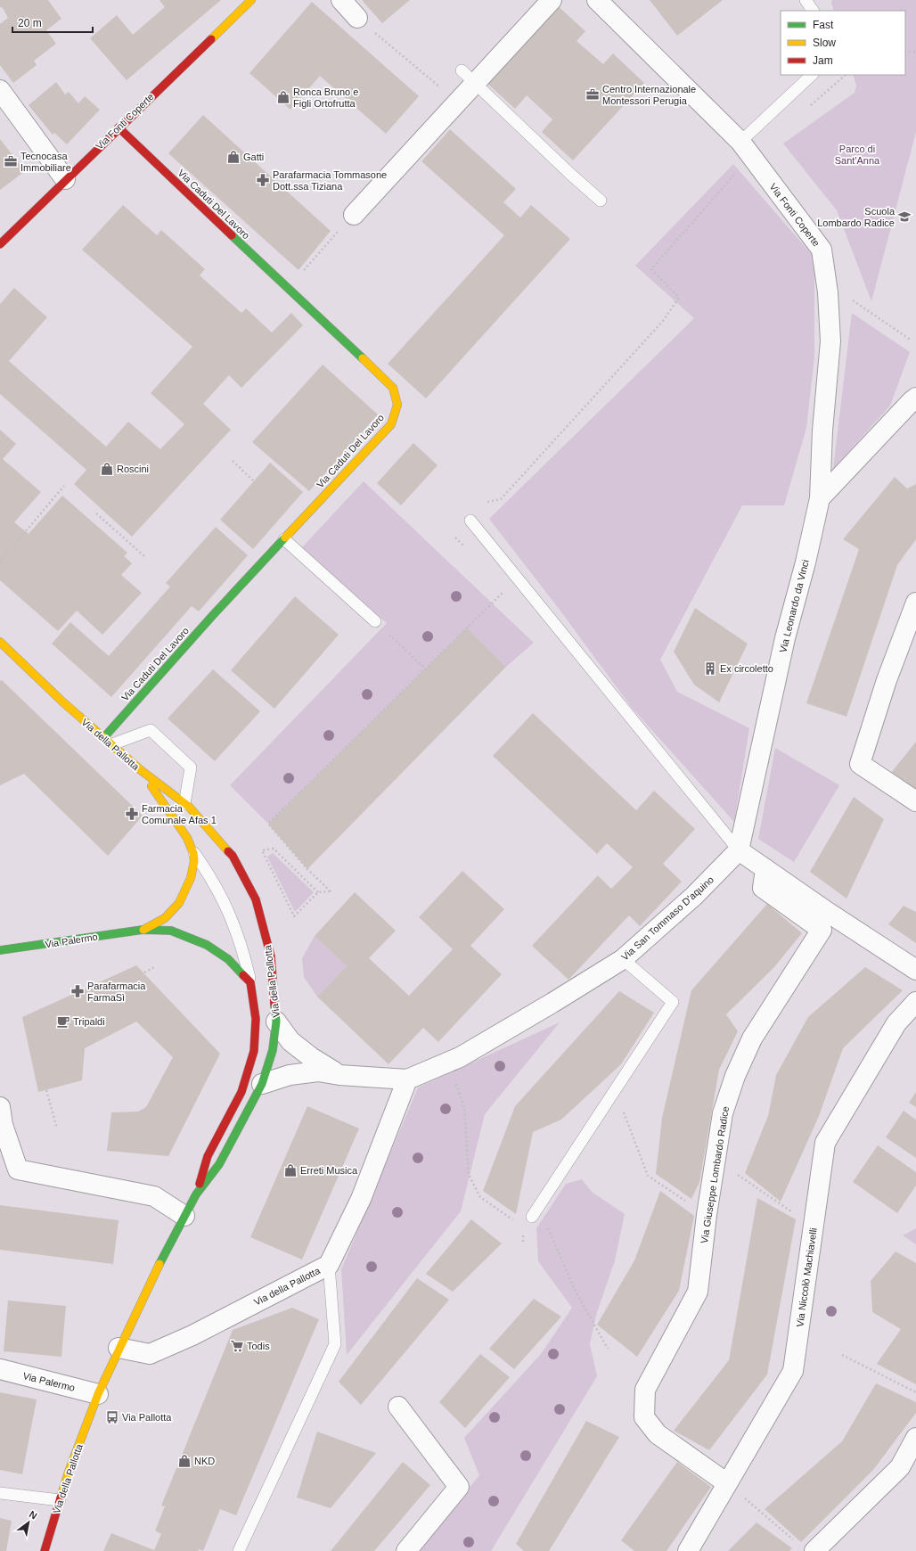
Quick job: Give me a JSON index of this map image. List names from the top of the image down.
{
  "streets": {
    "main road": [
      "Via Fonti Coperte",
      "Via Caduti Del Lavoro",
      "Via della Pallotta",
      "Via Palermo"
    ],
    "street": [
      "Via Leonardo da Vinci",
      "Via San Tommaso D'aquino",
      "Via Giuseppe Lombardo Radice",
      "Via Niccolò Machiavelli"
    ]
  },
  "crossings": [
    ["Via Fonti Coperte", "Via Caduti Del Lavoro"],
    ["Via Fonti Coperte", "Via Leonardo da Vinci"],
    ["Via Caduti Del Lavoro", "Via della Pallotta"],
    ["Via Leonardo da Vinci", "Via San Tommaso D'aquino"],
    ["Via della Pallotta", "Via San Tommaso D'aquino"],
    ["Via della Pallotta", "Via Palermo"],
    ["Via Giuseppe Lombardo Radice", "Via Niccolò Machiavelli"]
  ],
  "parks": ["Parco di Sant'Anna"],
  "places": {
    "office": ["Centro Internazionale Montessori Perugia", "Tecnocasa Immobiliare"],
    "shop": [
      "Ronca Bruno e Figli Ortofrutta",
      "Gatti",
      "Roscini",
      "Erreti Musica",
      "NKD"
    ],
    "pharmacy": ["Parafarmacia Tommasone Dott.ssa Tiziana", "Farmacia Comunale Afas 1", "Parafarmacia FarmaSì"],
    "school or university": ["Scuola Lombardo Radice"],
    "building": ["Ex circoletto"],
    "cafe": ["Tripaldi"],
    "supermarket": ["Todis"],
    "bus stop": ["Via Pallotta"]
  },
  "legend": ["Fast", "Slow", "Jam"],
  "scale_bar": "20 m",
  "north": "top right"
}
